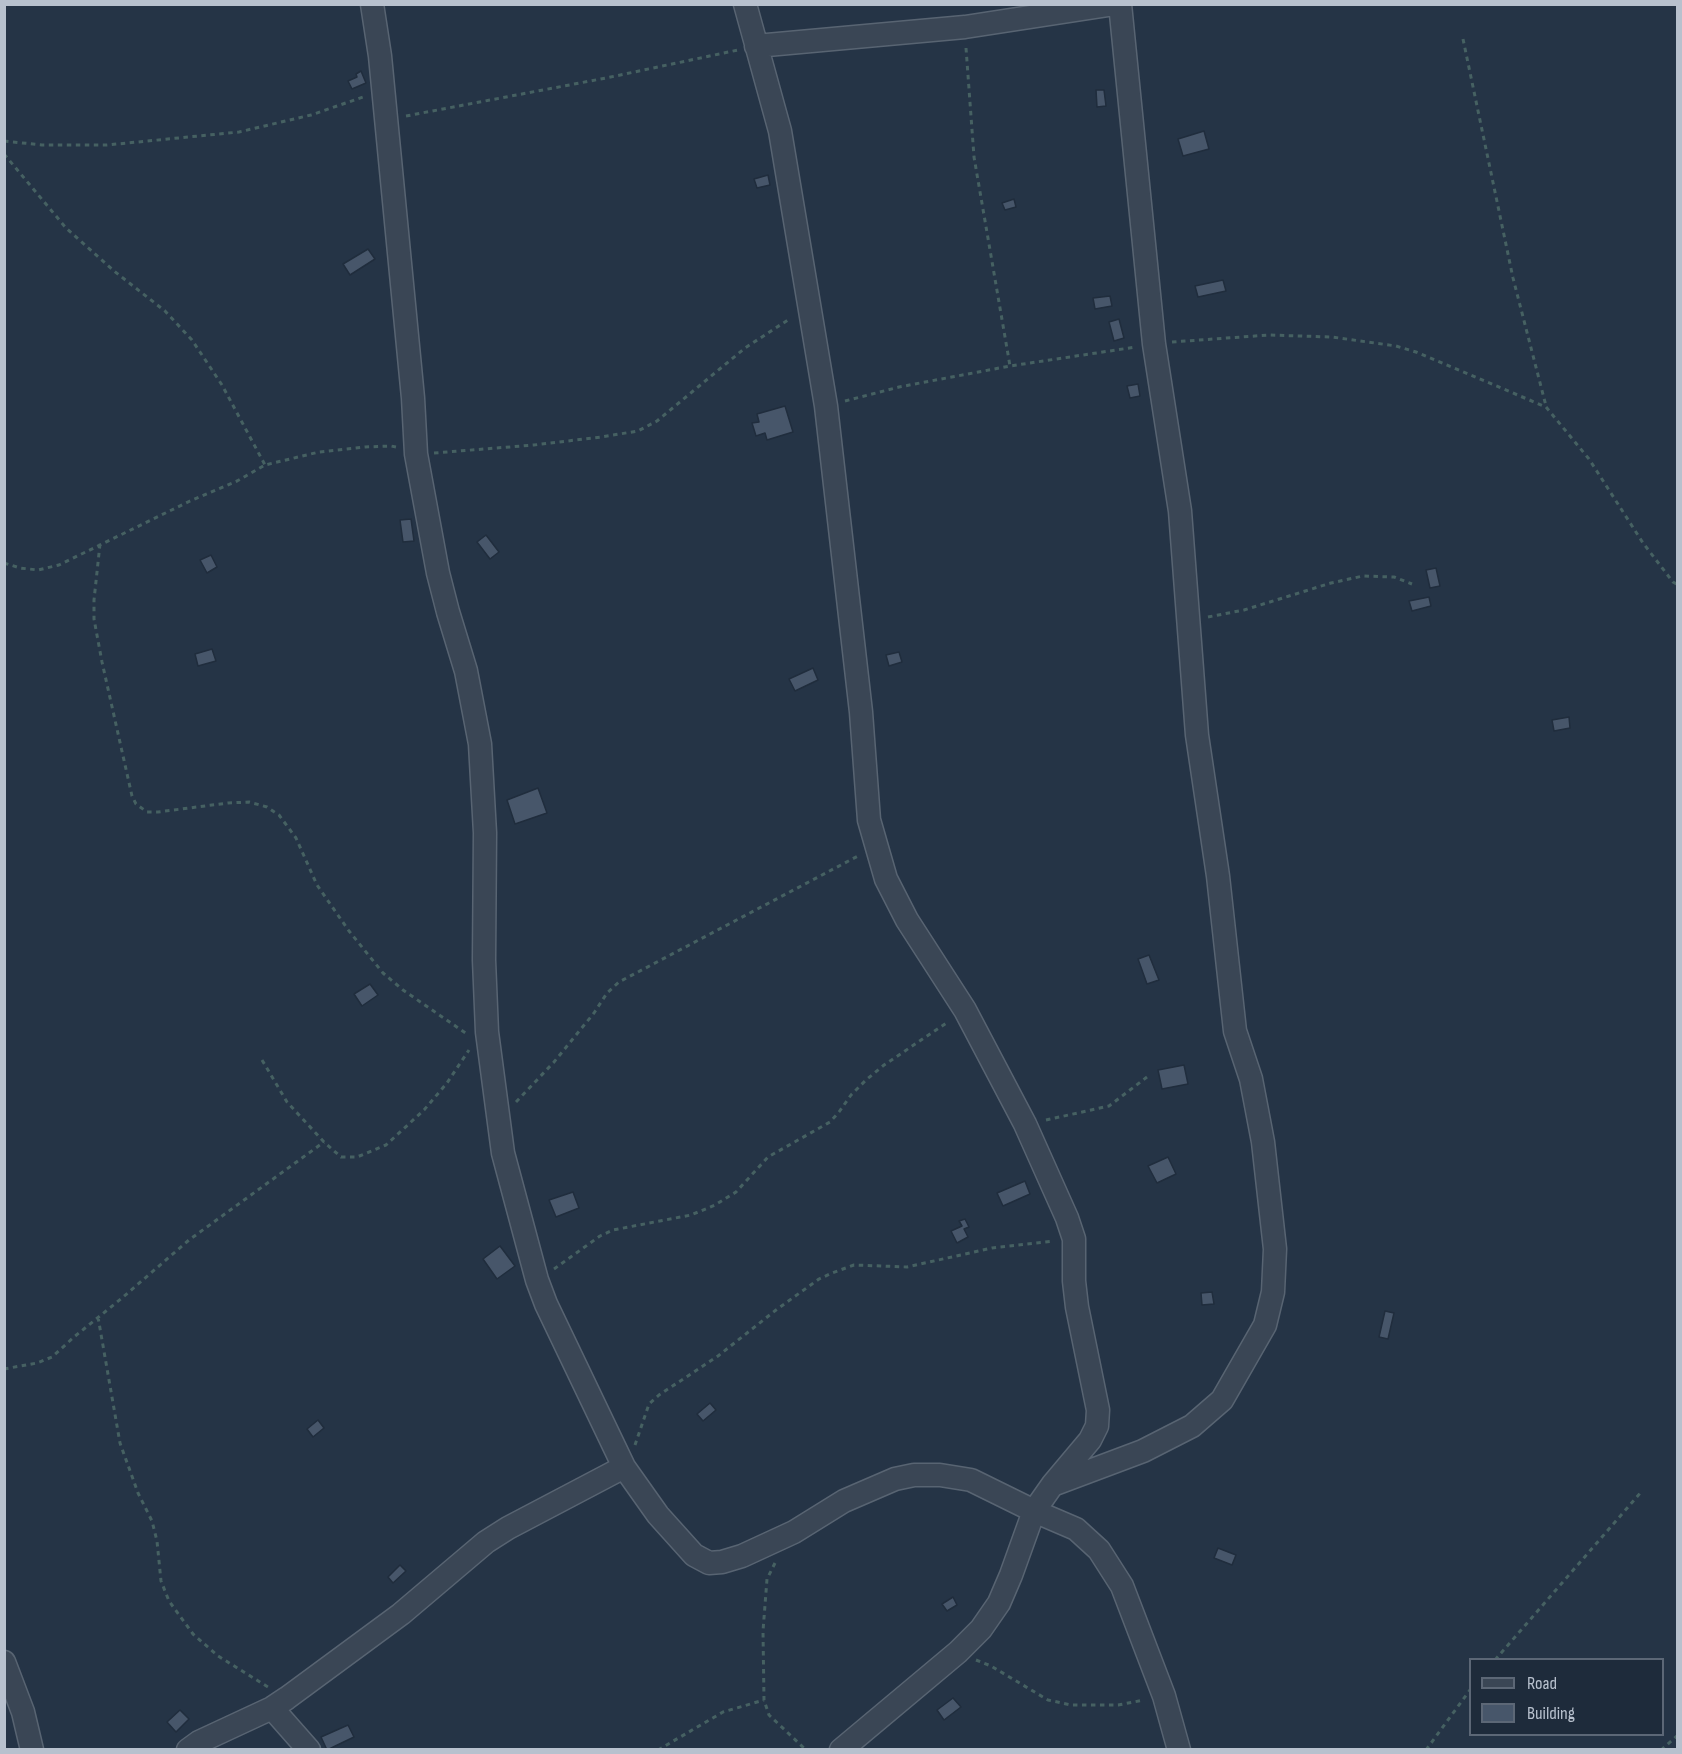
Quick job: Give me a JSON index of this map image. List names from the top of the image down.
{
  "legend": ["Road", "Building"]
}
